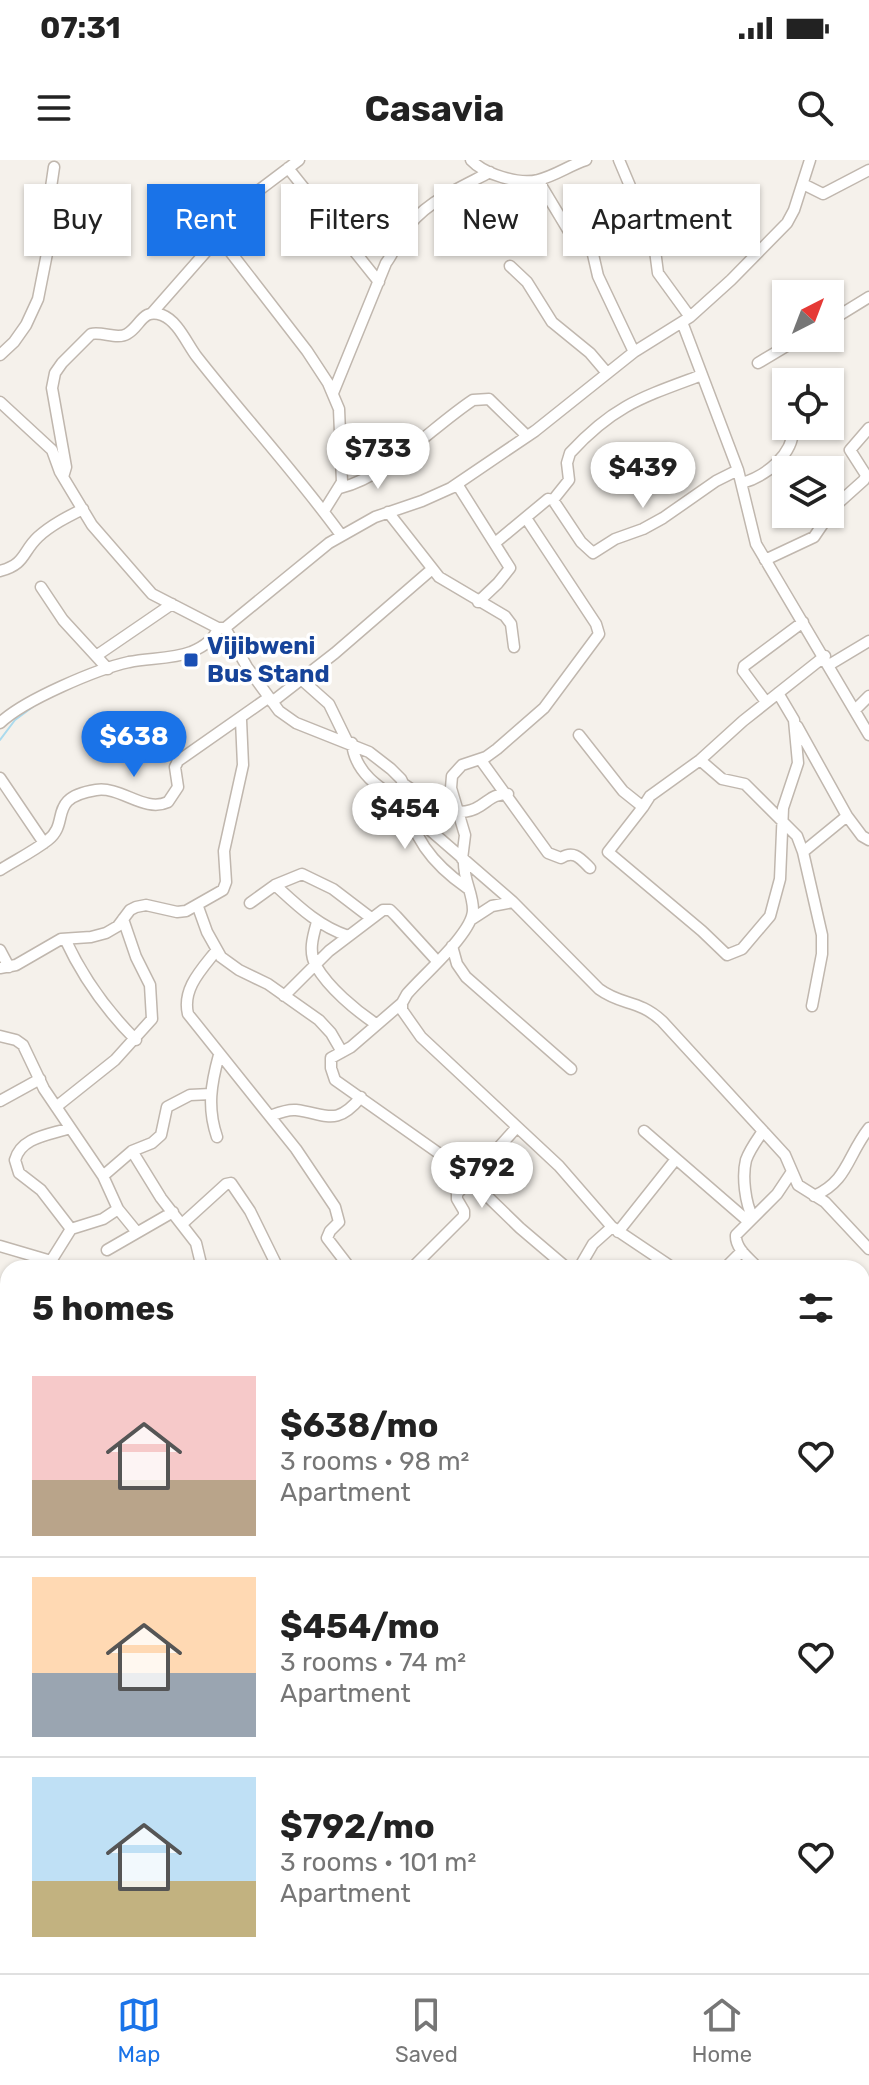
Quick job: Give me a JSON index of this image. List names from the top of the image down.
{
  "places": {
    "transit": ["Vijibweni Bus Stand"]
  },
  "north": "top right",
  "page": {
    "status": "07:31",
    "header": "Casavia",
    "chip": [
      "Buy",
      "Rent",
      "Filters",
      "New",
      "Apartment"
    ],
    "price": [
      "$733",
      "$439",
      "$638",
      "$454",
      "$792"
    ],
    "heading": "5 homes",
    "list": [
      {
        "name": "$638/mo",
        "note": "3 rooms · 98 m² · Apartment"
      },
      {
        "name": "$454/mo",
        "note": "3 rooms · 74 m² · Apartment"
      },
      {
        "name": "$792/mo",
        "note": "3 rooms · 101 m² · Apartment"
      }
    ],
    "tabs": ["Map", "Saved", "Home"]
  }
}
